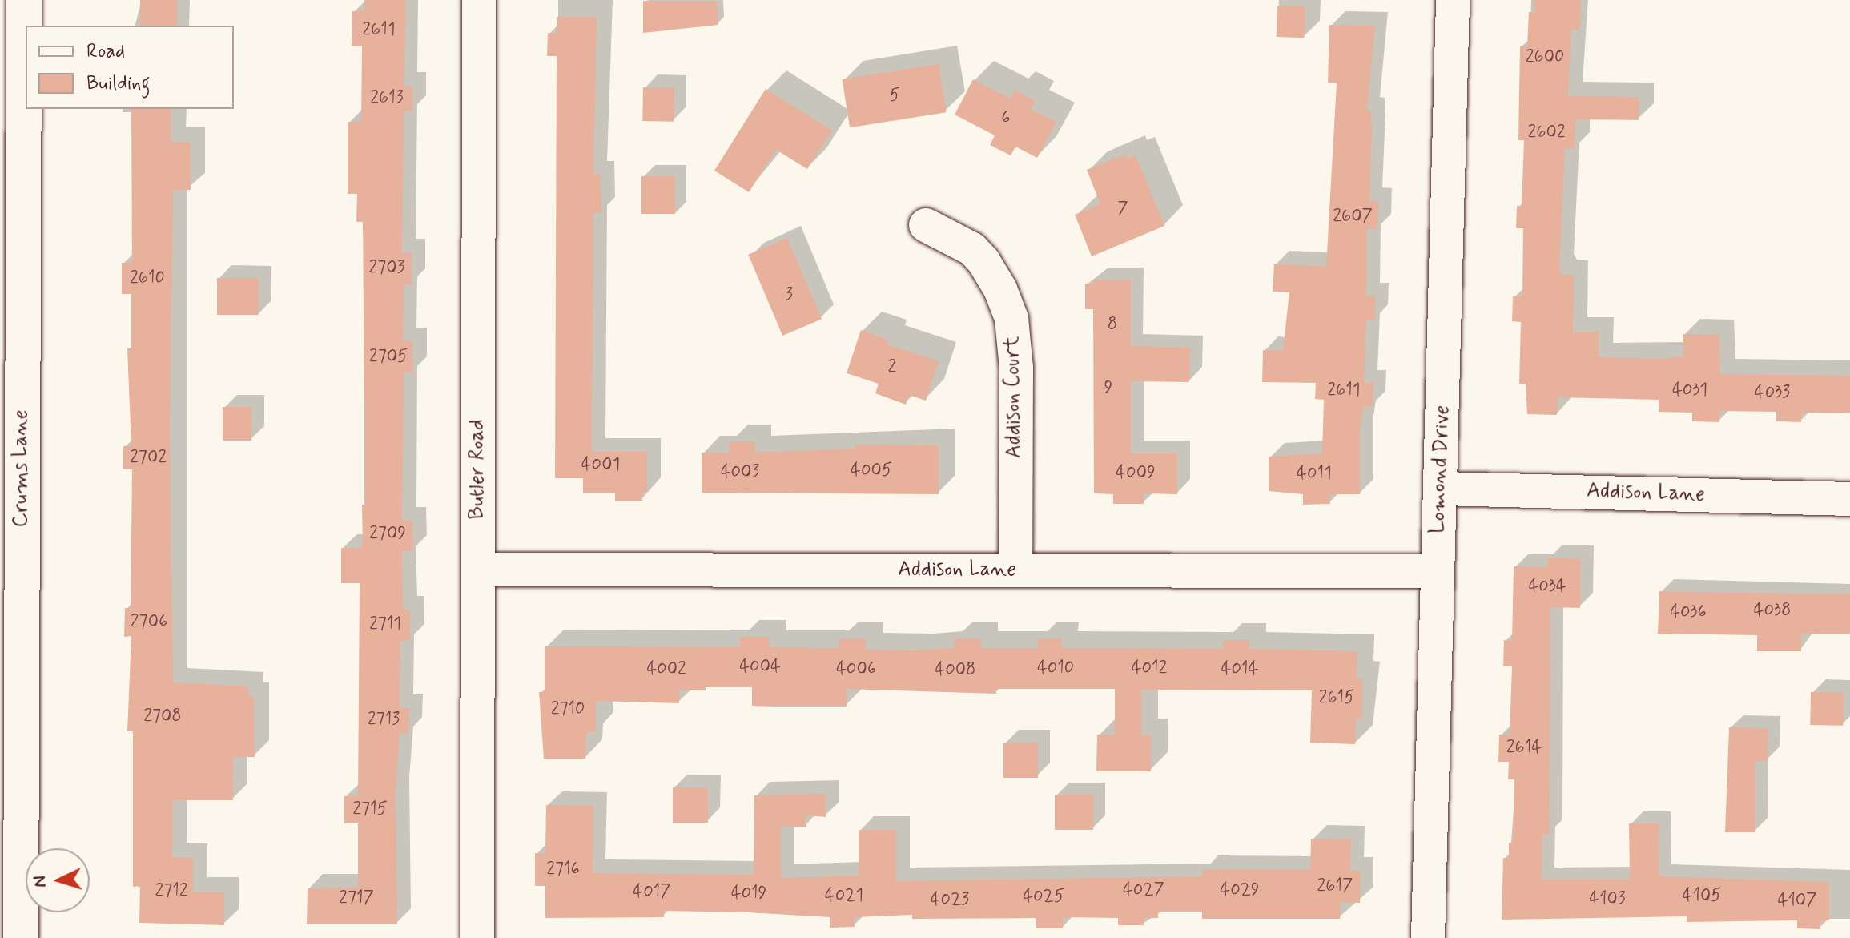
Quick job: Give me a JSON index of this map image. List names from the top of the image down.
{
  "streets": {
    "main road": ["Crums Lane"],
    "street": [
      "Addison Court",
      "Butler Road",
      "Lomond Drive",
      "Addison Lane"
    ]
  },
  "crossings": [
    ["Addison Court", "Addison Lane"],
    ["Butler Road", "Addison Lane"],
    ["Lomond Drive", "Addison Lane"]
  ],
  "house_numbers": [
    "2611",
    "2600",
    "5",
    "2613",
    "6",
    "2602",
    "7",
    "2607",
    "2703",
    "2610",
    "3",
    "8",
    "2705",
    "2",
    "9",
    "2611",
    "4031",
    "4033",
    "2702",
    "4001",
    "4005",
    "4003",
    "4009",
    "4011",
    "2709",
    "4034",
    "4038",
    "4036",
    "2706",
    "2711",
    "4004",
    "4010",
    "4012",
    "4002",
    "4006",
    "4014",
    "4008",
    "2615",
    "2710",
    "2708",
    "2713",
    "2614",
    "2715",
    "2716",
    "2617",
    "4027",
    "4029",
    "2712",
    "4017",
    "4019",
    "4021",
    "4105",
    "4025",
    "2717",
    "4103",
    "4023",
    "4107"
  ],
  "legend": ["Road", "Building"],
  "north": "left"
}
